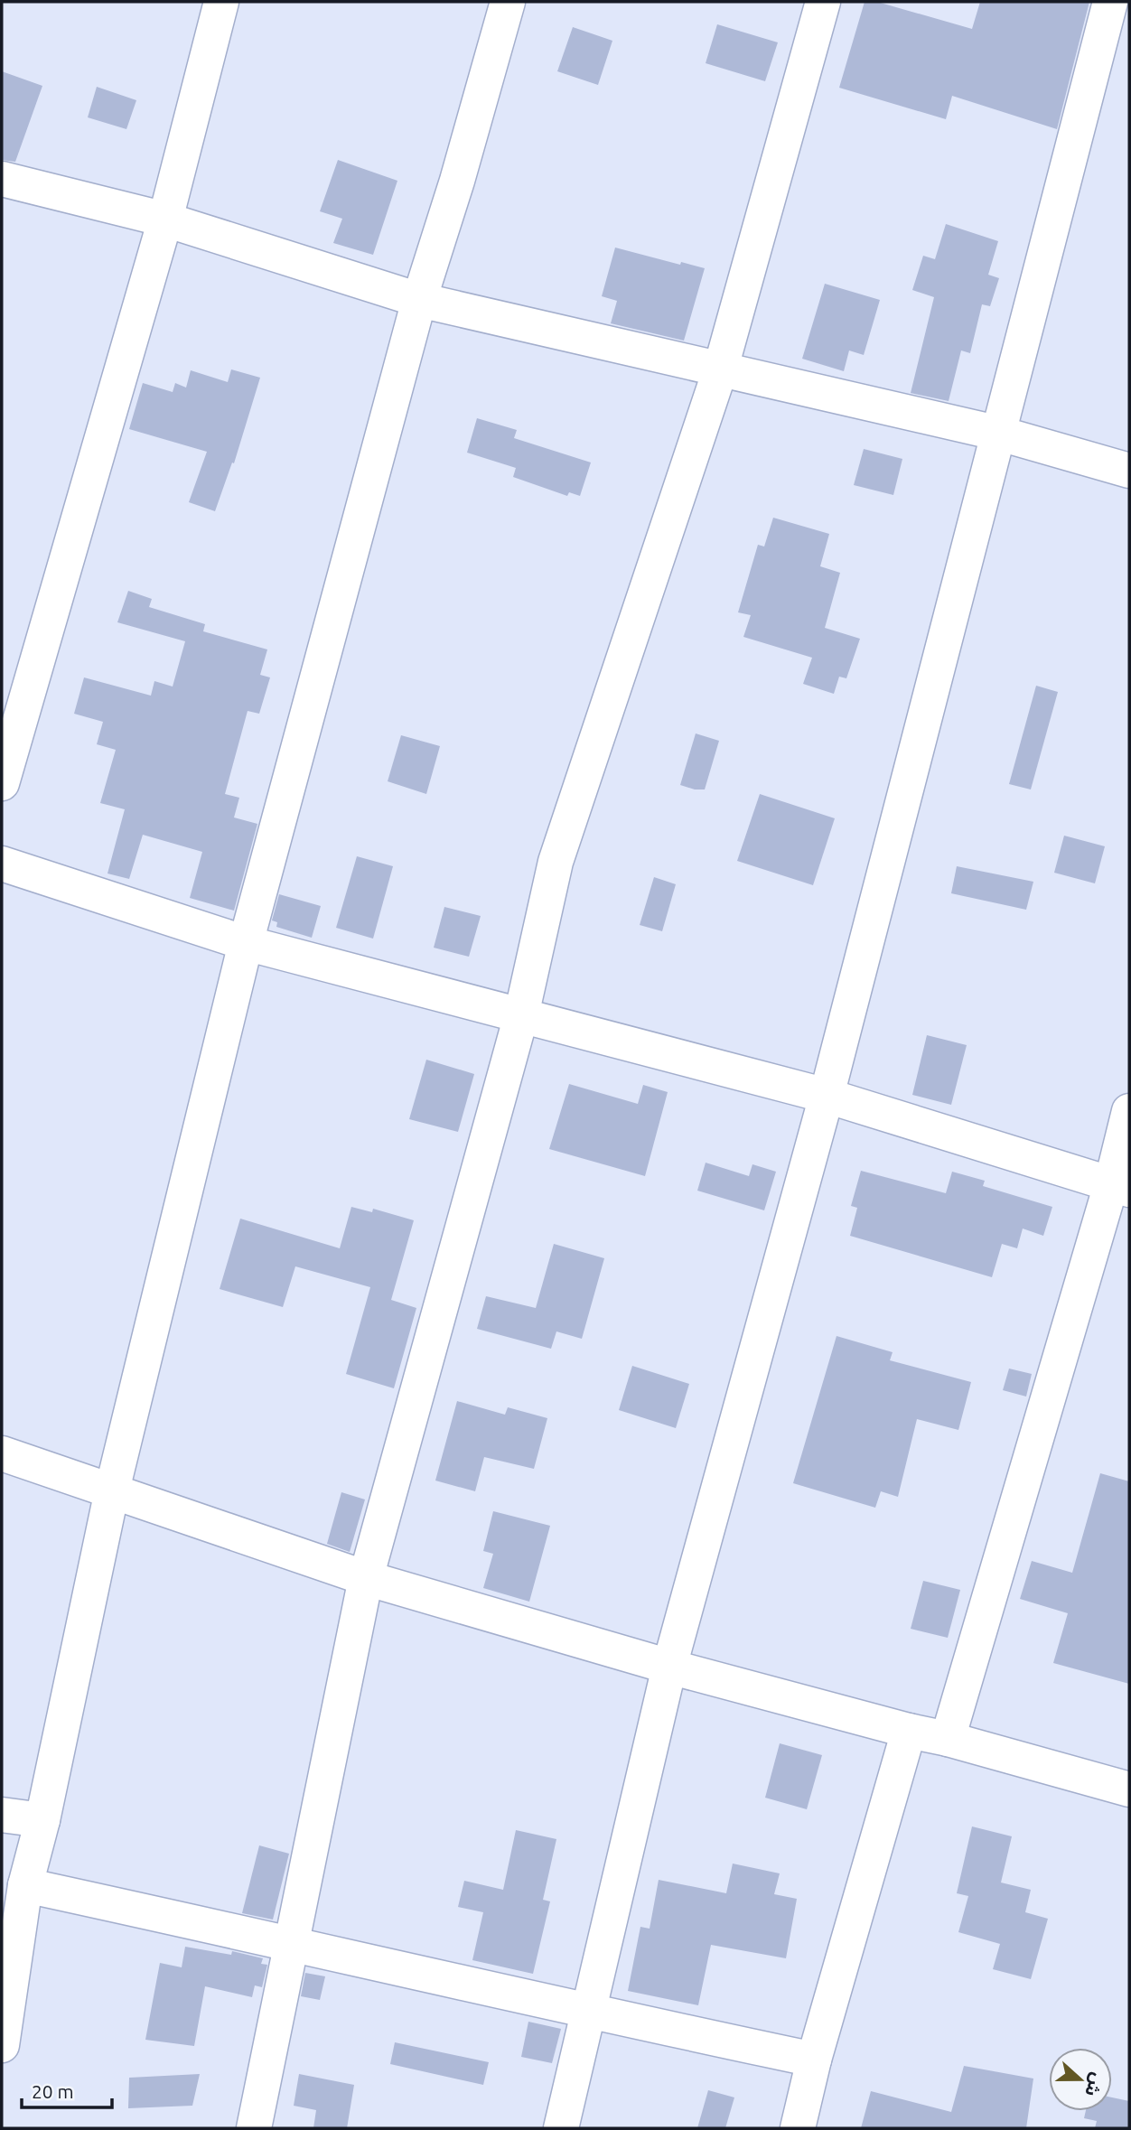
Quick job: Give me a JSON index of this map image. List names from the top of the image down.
{
  "scale_bar": "20 m",
  "north": "right"
}
